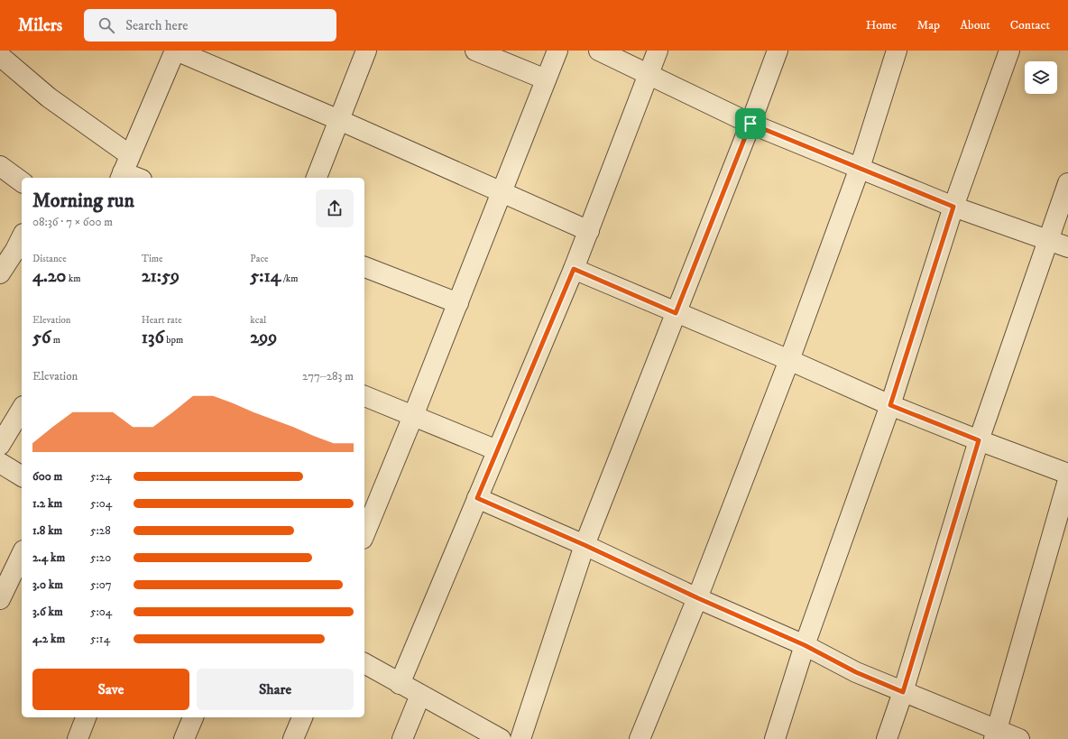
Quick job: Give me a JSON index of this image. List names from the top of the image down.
{
  "page": {
    "header": "Milers",
    "search": "Search here",
    "nav": [
      "Home",
      "Map",
      "About",
      "Contact"
    ],
    "heading": ["Morning run", "08:36 · 7 × 600 m"],
    "stats": [
      ["Distance", "4.20 km"],
      ["Time", "21:59"],
      ["Pace", "5:14 /km"],
      ["Elevation", "56 m"],
      ["Heart rate", "136 bpm"],
      ["kcal", "299"]
    ],
    "chart": ["Elevation", "277–283 m"],
    "list": [
      {
        "name": "600 m",
        "note": "5:24"
      },
      {
        "name": "1.2 km",
        "note": "5:04"
      },
      {
        "name": "1.8 km",
        "note": "5:28"
      },
      {
        "name": "2.4 km",
        "note": "5:20"
      },
      {
        "name": "3.0 km",
        "note": "5:07"
      },
      {
        "name": "3.6 km",
        "note": "5:04"
      },
      {
        "name": "4.2 km",
        "note": "5:14"
      }
    ],
    "buttons": ["Save", "Share"]
  }
}
